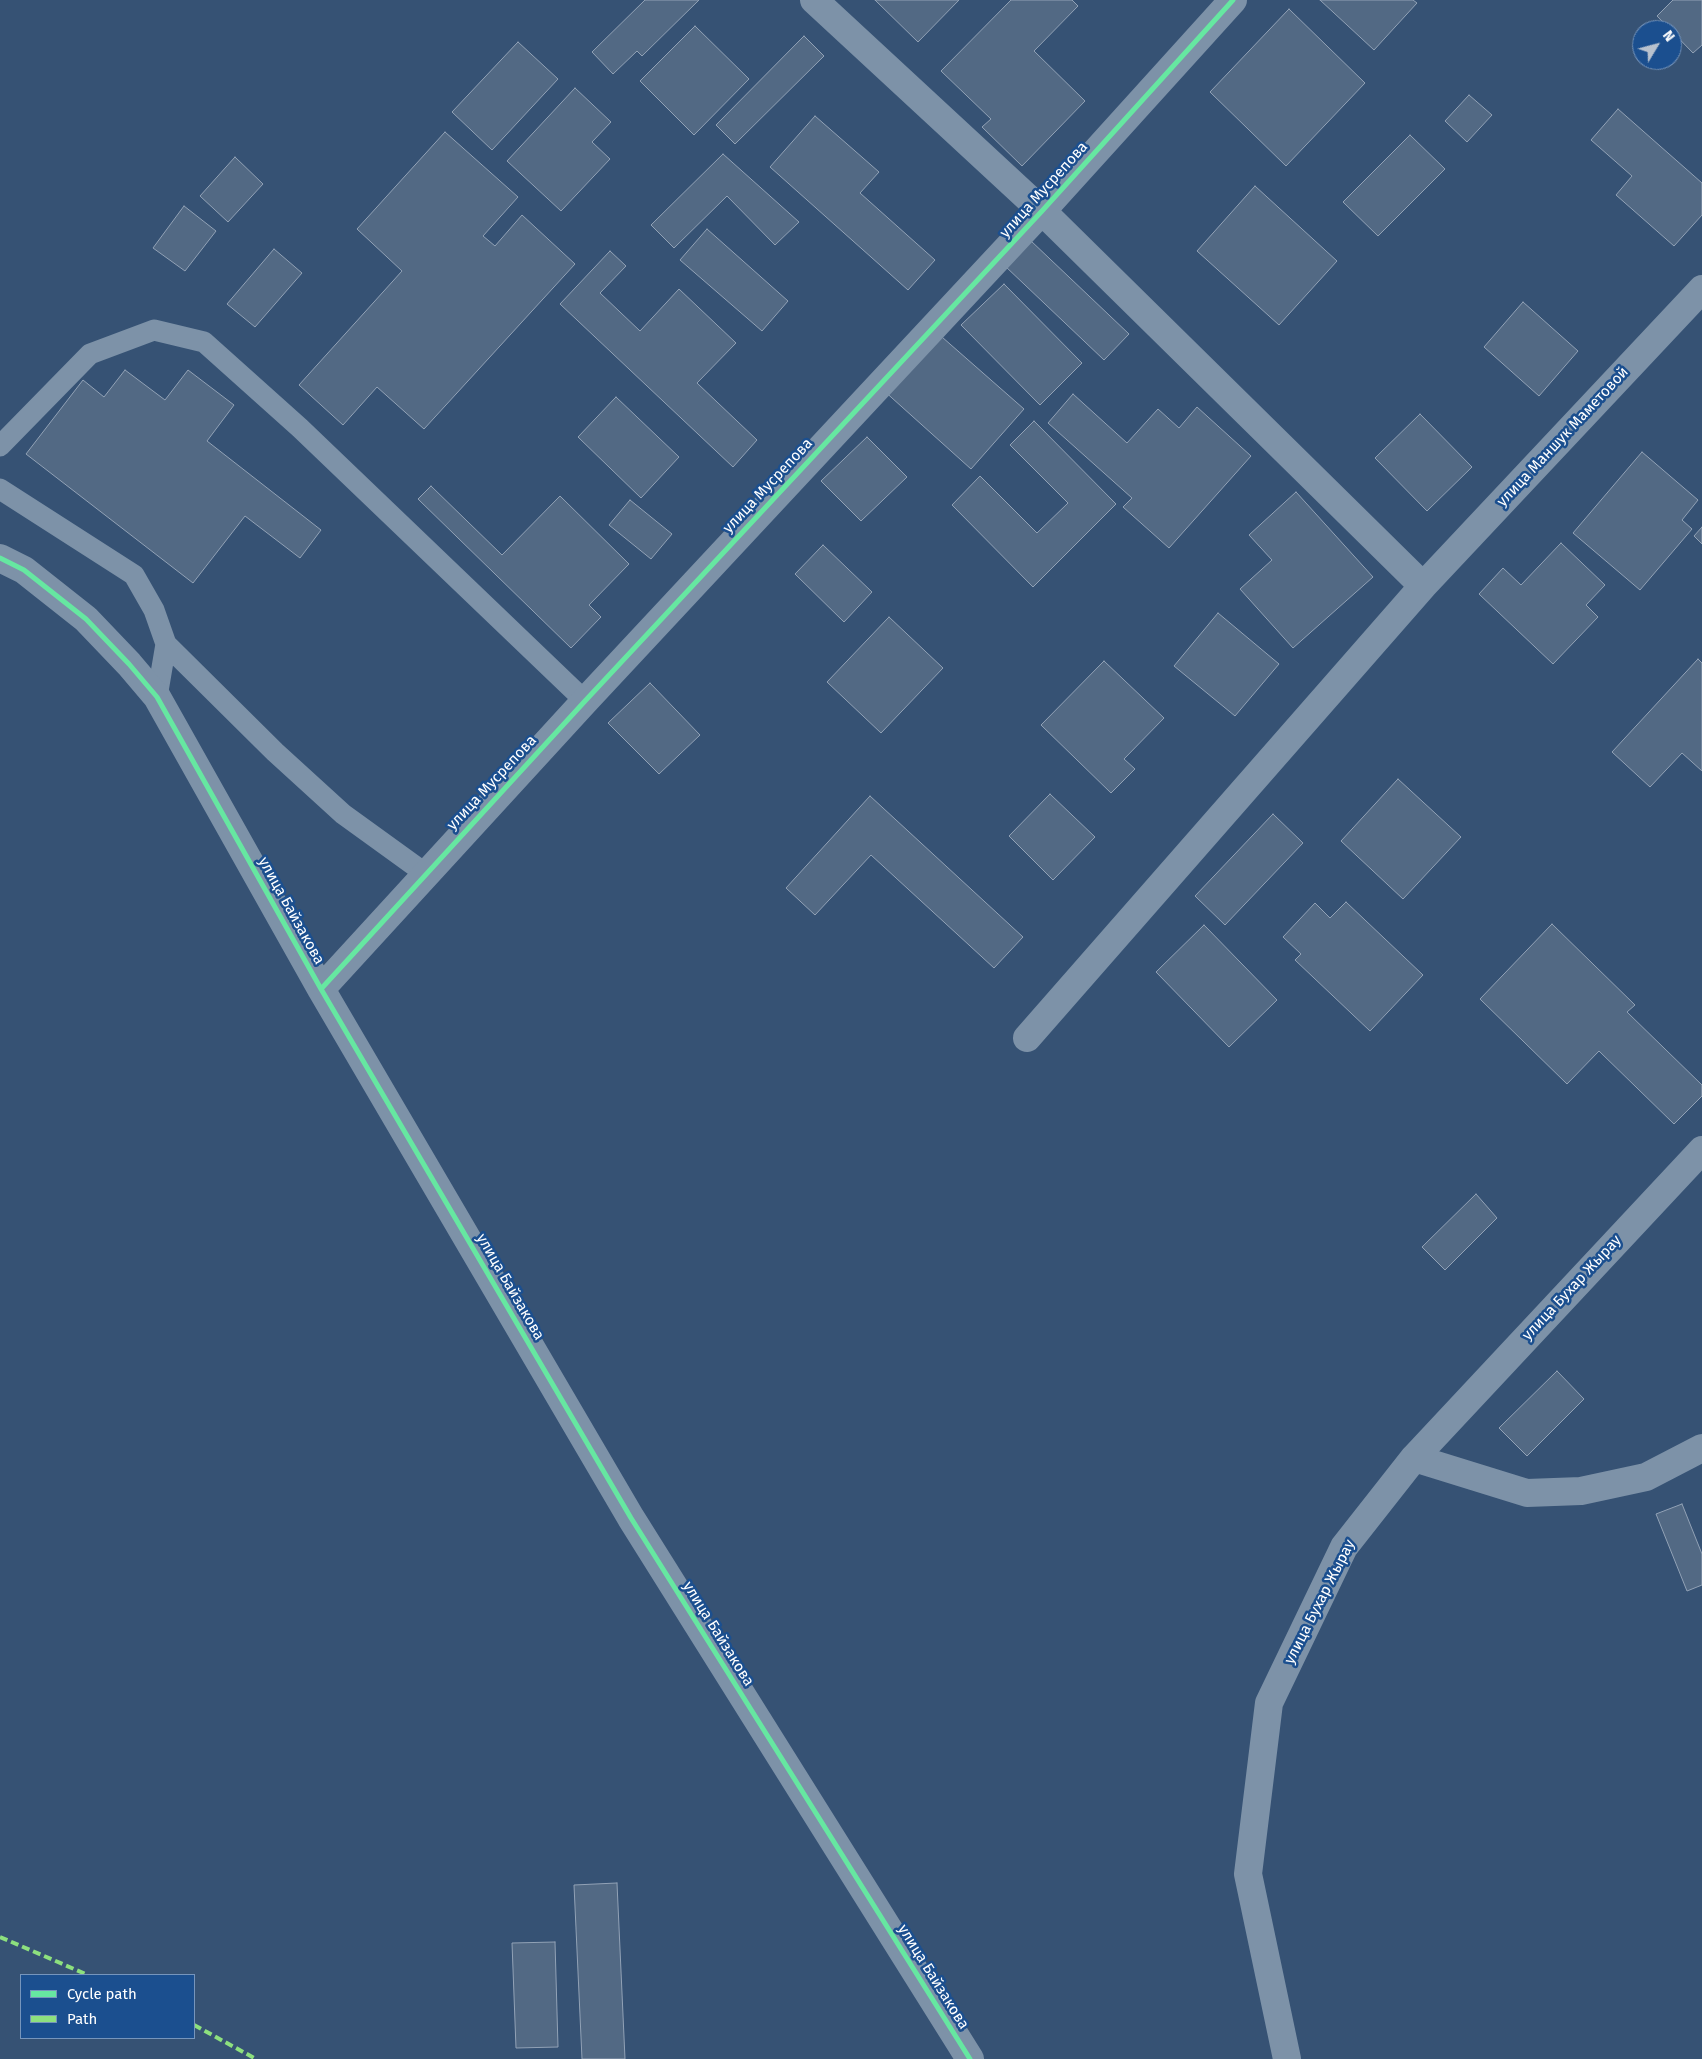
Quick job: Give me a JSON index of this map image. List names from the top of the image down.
{
  "streets": {
    "street": [
      "улица Мусрепова",
      "улица Маншук Маметовой",
      "улица Байзакова",
      "улица Бухар Жырау"
    ]
  },
  "crossings": [
    ["улица Мусрепова", "улица Байзакова"]
  ],
  "legend": ["Cycle path", "Path"],
  "north": "top right"
}
